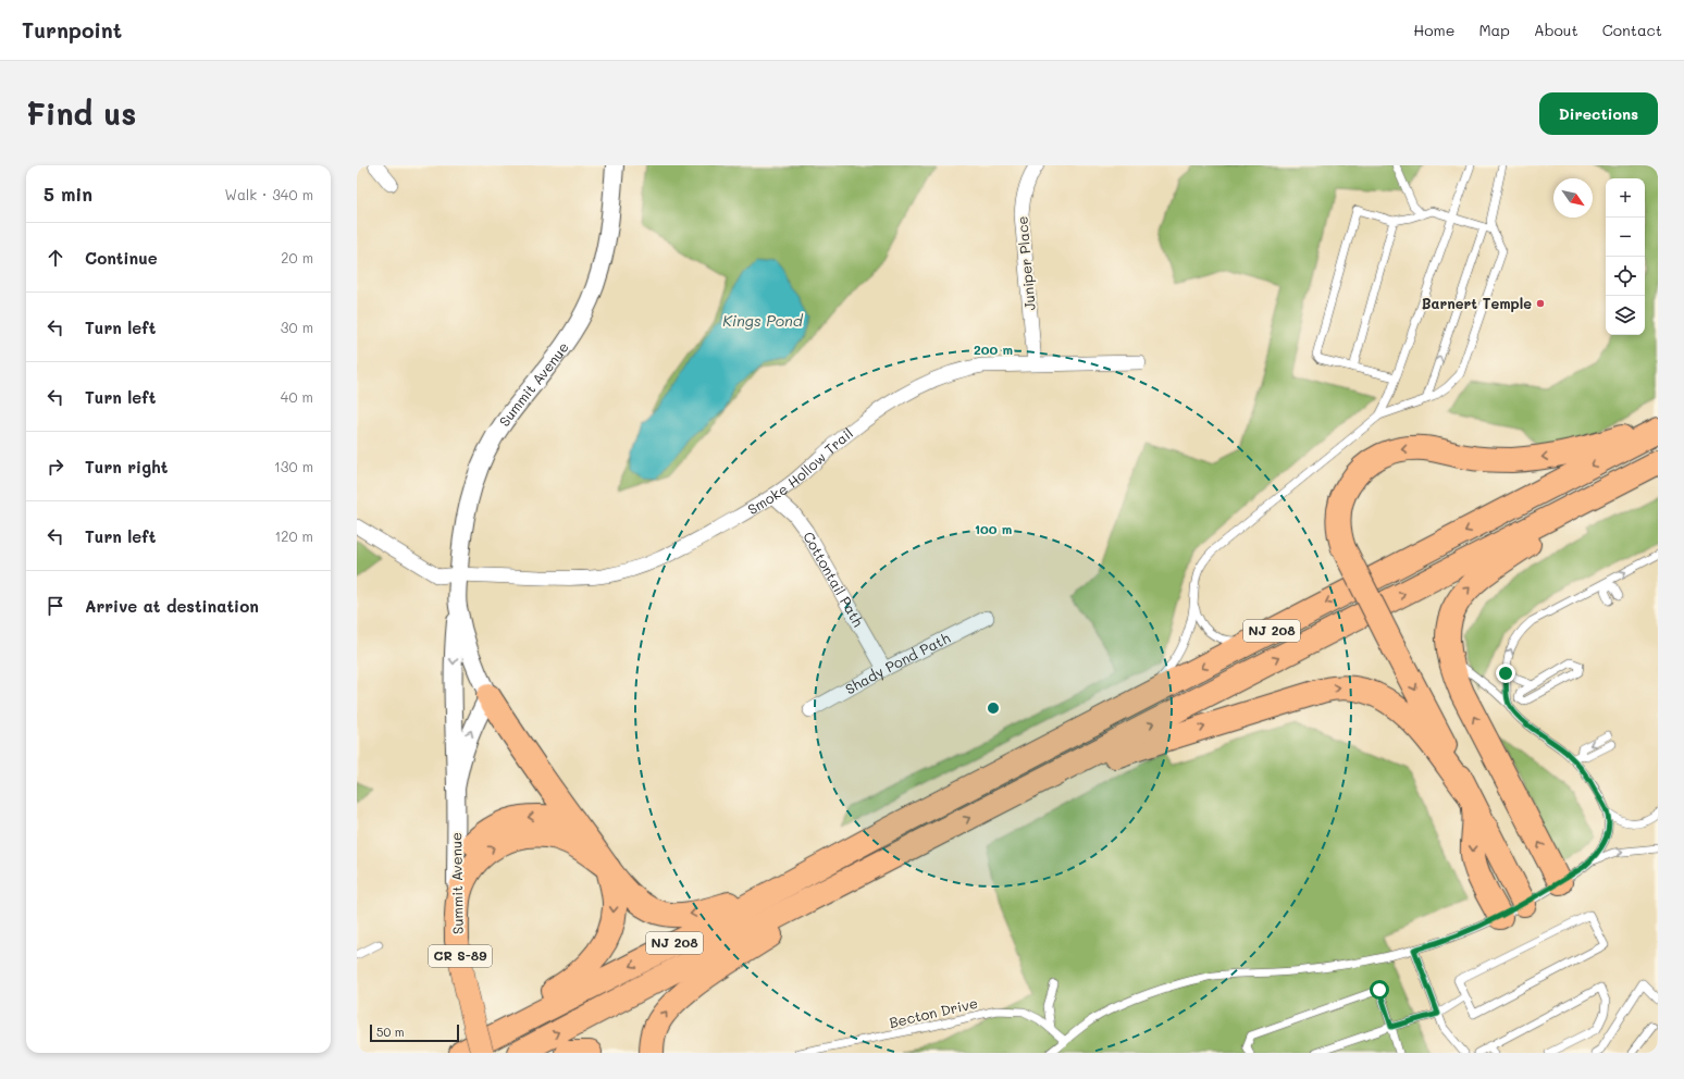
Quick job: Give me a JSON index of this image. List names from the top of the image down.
{
  "streets": {
    "highway": ["NJ 208"],
    "main road": ["Summit Avenue", "CR S-89"],
    "street": [
      "Juniper Place",
      "Smoke Hollow Trail",
      "Cottontail Path",
      "Shady Pond Path"
    ],
    "lane": ["Becton Drive"]
  },
  "crossings": [
    ["Juniper Place", "Smoke Hollow Trail"],
    ["Summit Avenue", "Smoke Hollow Trail"],
    ["Smoke Hollow Trail", "Cottontail Path"],
    ["Cottontail Path", "Shady Pond Path"]
  ],
  "water": ["Kings Pond"],
  "places": ["Barnert Temple"],
  "scale_bar": "50 m",
  "north": "bottom right",
  "page": {
    "header": "Turnpoint",
    "nav": [
      "Home",
      "Map",
      "About",
      "Contact"
    ],
    "buttons": "Directions",
    "title": "Find us",
    "heading": ["5 min", "Walk · 340 m"],
    "map_buttons": ["+", "−"],
    "list": [
      ["Continue", "20 m"],
      ["Turn left", "30 m"],
      ["Turn left", "40 m"],
      ["Turn right", "130 m"],
      ["Turn left", "120 m"],
      "Arrive at destination"
    ],
    "scale": "50 m"
  },
  "rings": ["200 m", "100 m"]
}
